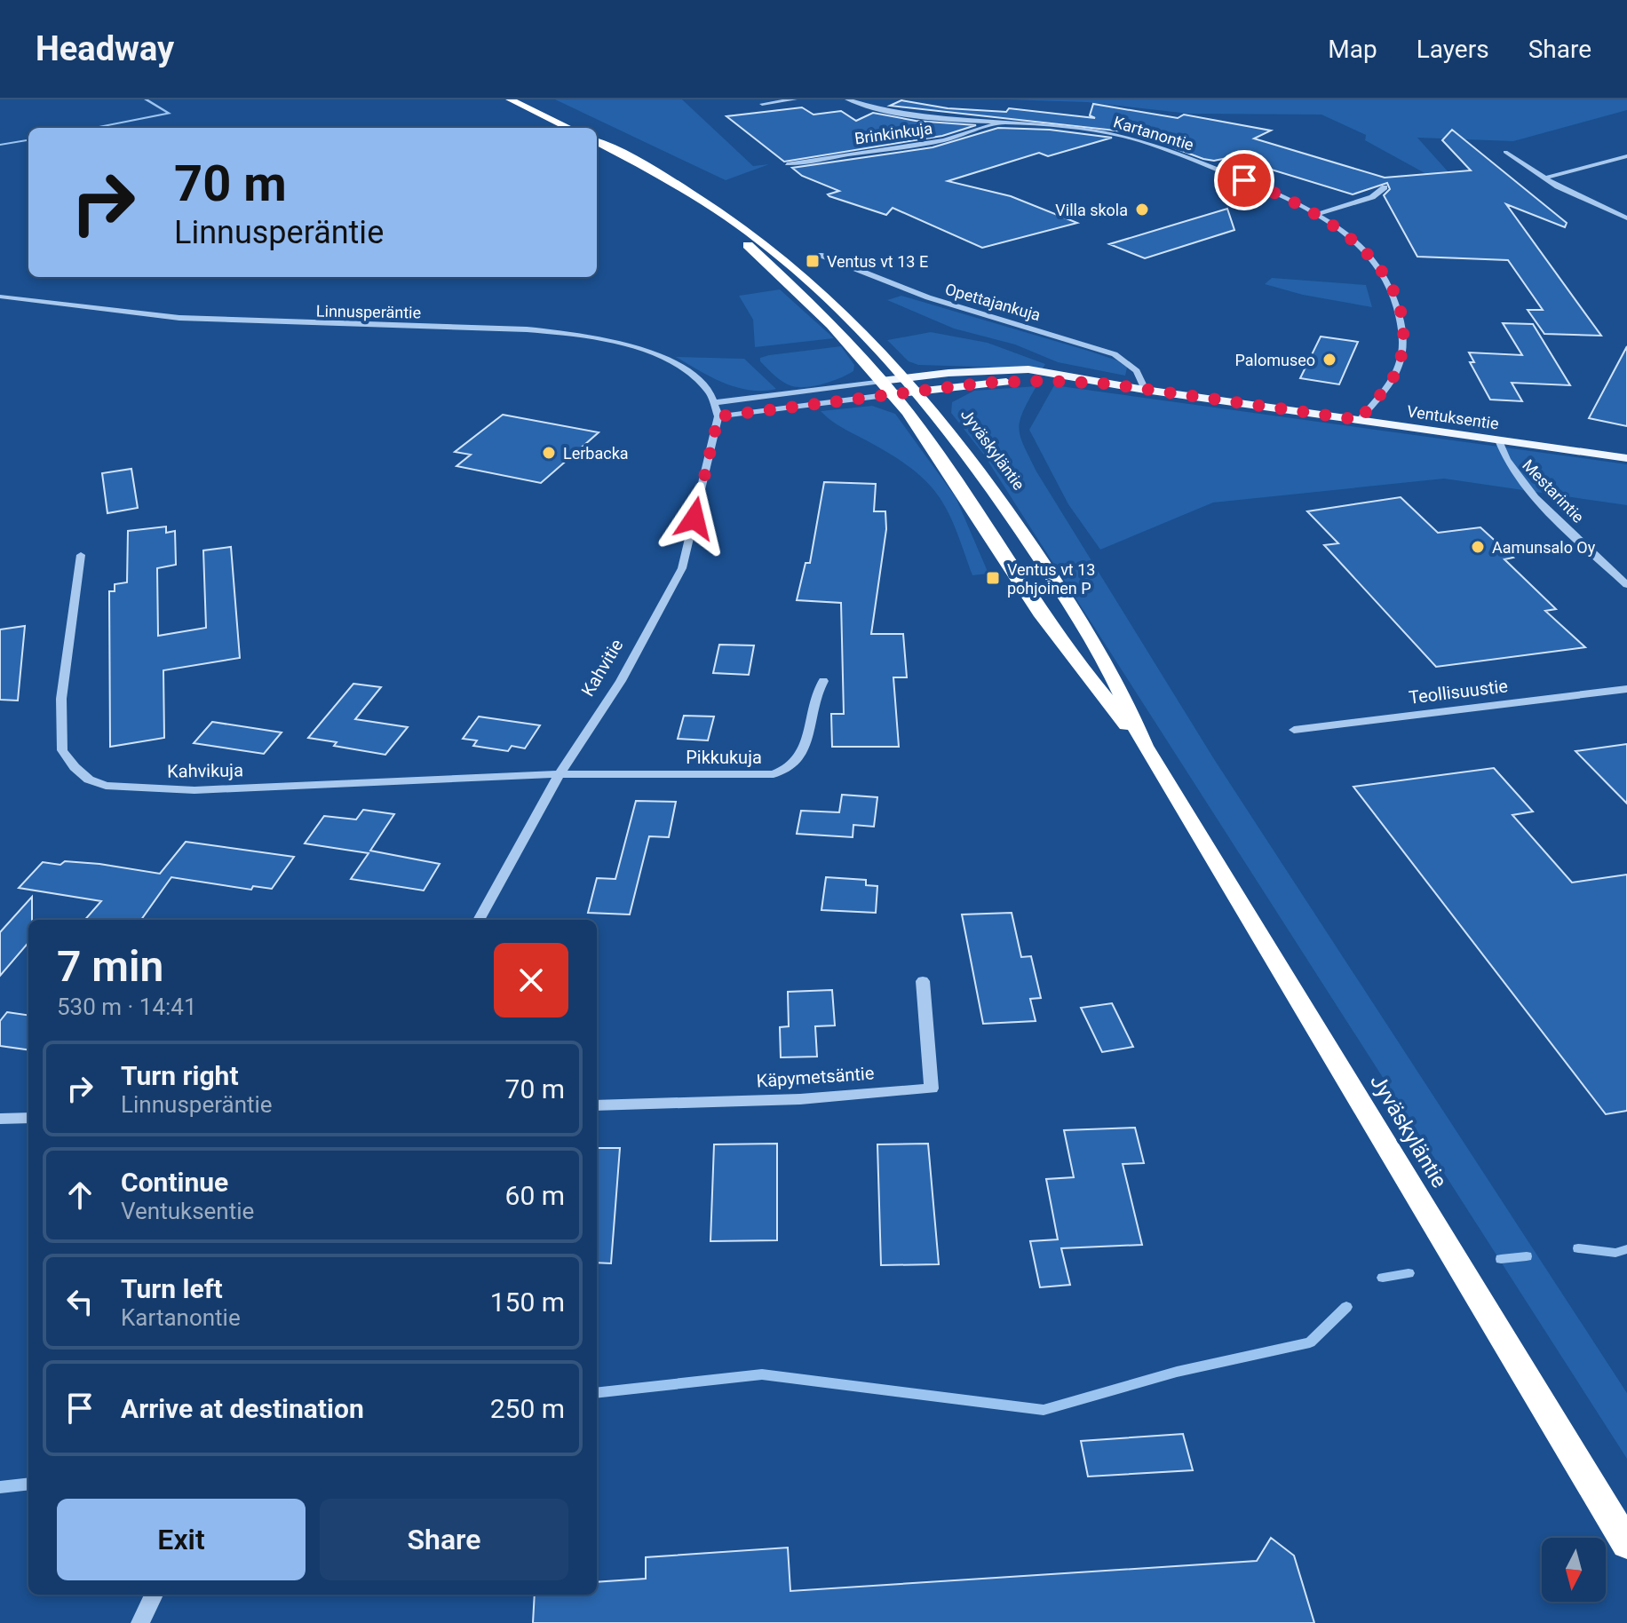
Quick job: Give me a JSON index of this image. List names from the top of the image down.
{
  "streets": {
    "highway": ["Jyväskyläntie"],
    "main road": ["Ventuksentie"],
    "street": [
      "Brinkinkuja",
      "Kartanontie",
      "Opettajankuja",
      "Linnusperäntie",
      "Mestarintie",
      "Kahvitie",
      "Teollisuustie",
      "Pikkukuja",
      "Kahvikuja",
      "Käpymetsäntie"
    ]
  },
  "crossings": [
    ["Brinkinkuja", "Kartanontie"],
    ["Kartanontie", "Ventuksentie"],
    ["Opettajankuja", "Ventuksentie"],
    ["Ventuksentie", "Jyväskyläntie"],
    ["Ventuksentie", "Mestarintie"],
    ["Kahvitie", "Pikkukuja"],
    ["Kahvitie", "Kahvikuja"],
    ["Pikkukuja", "Kahvikuja"]
  ],
  "places": {
    "other": [
      "Villa skola",
      "Palomuseo",
      "Lerbacka",
      "Aamunsalo Oy"
    ],
    "transit": ["Ventus vt 13 E", "Ventus vt 13 pohjoinen P"]
  },
  "north": "bottom",
  "page": {
    "header": "Headway",
    "nav": ["Map", "Layers", "Share"],
    "turn": ["70 m", "Linnusperäntie"],
    "heading": ["7 min", "530 m · 14:41"],
    "list": [
      {
        "name": "Turn right",
        "note": "Linnusperäntie",
        "value": "70 m"
      },
      {
        "name": "Continue",
        "note": "Ventuksentie",
        "value": "60 m"
      },
      {
        "name": "Turn left",
        "note": "Kartanontie",
        "value": "150 m"
      },
      {
        "name": "Arrive at destination",
        "value": "250 m"
      }
    ],
    "buttons": ["Exit", "Share"]
  }
}
